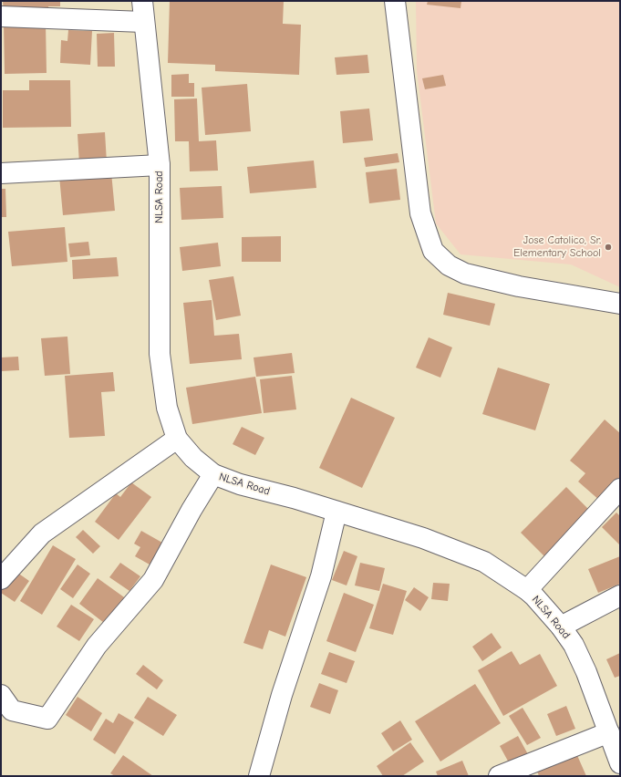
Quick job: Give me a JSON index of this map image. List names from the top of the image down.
{
  "streets": {
    "street": ["NLSA Road"]
  },
  "places": ["Jose Catolico, Sr. Elementary School"]
}
